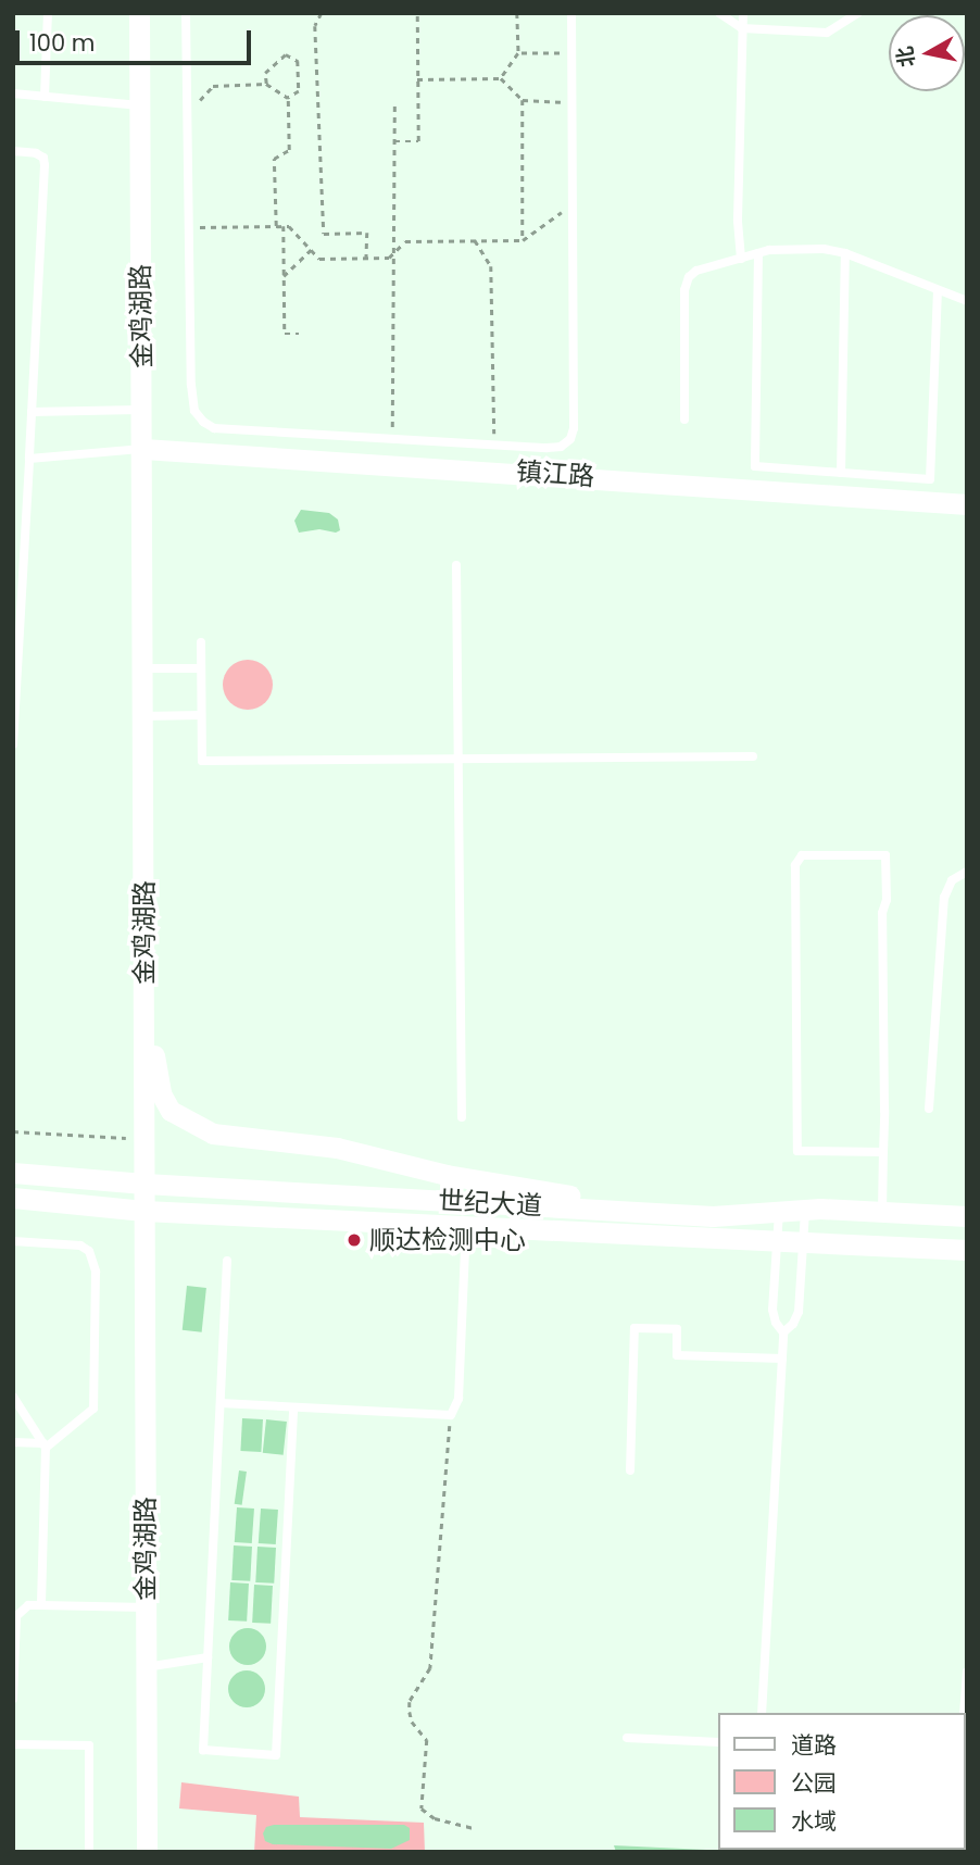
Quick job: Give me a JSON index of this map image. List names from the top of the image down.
{
  "streets": {
    "street": ["金鸡湖路", "镇江路", "世纪大道"]
  },
  "crossings": [
    ["金鸡湖路", "镇江路"],
    ["金鸡湖路", "世纪大道"]
  ],
  "places": ["顺达检测中心"],
  "legend": ["道路", "公园", "水域"],
  "scale_bar": "100 m",
  "north": "left"
}
